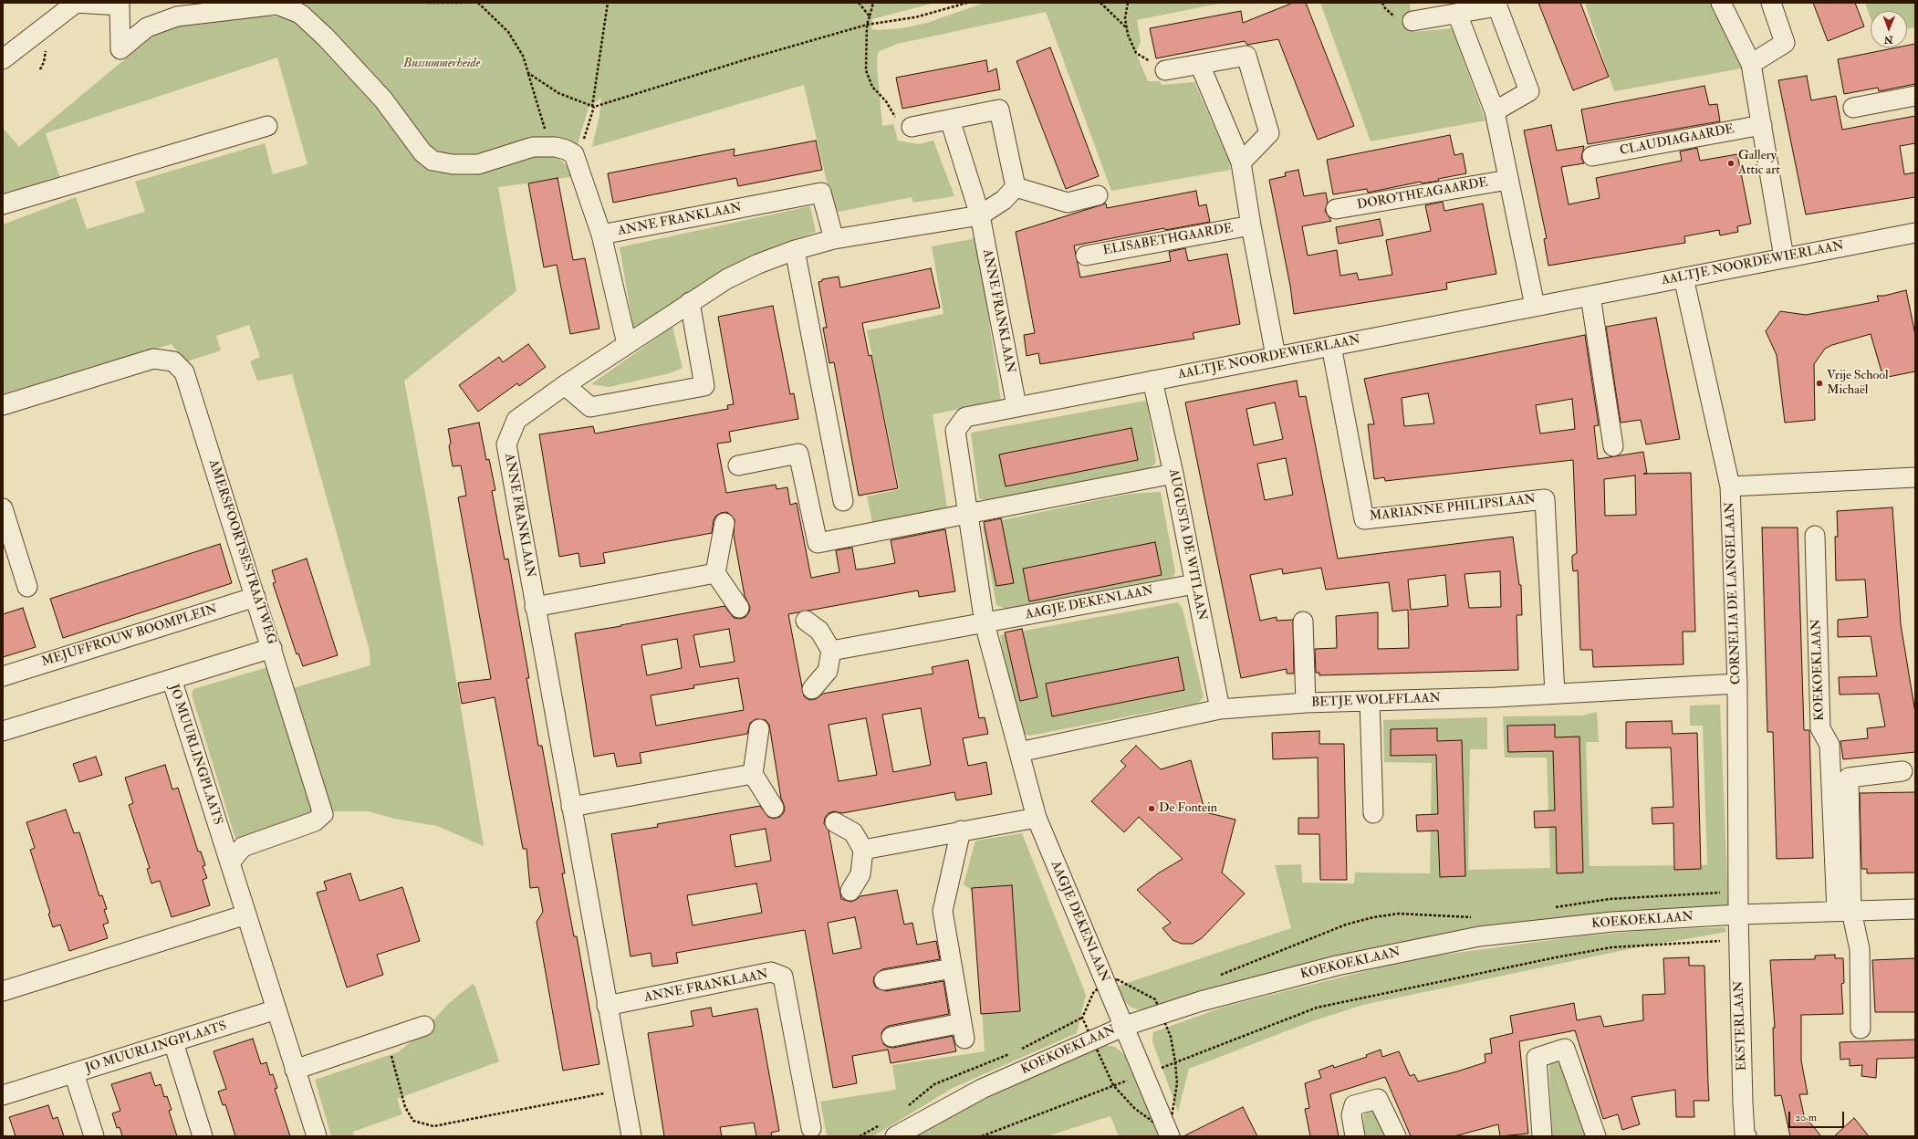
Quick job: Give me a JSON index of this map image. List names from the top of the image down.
{
  "streets": {
    "street": [
      "CLAUDIAGAARDE",
      "DOROTHEAGAARDE",
      "ANNE FRANKLAAN",
      "ELISABETHGAARDE",
      "AALTJE NOORDEWIERLAAN",
      "MARIANNE PHILIPSLAAN",
      "AUGUSTA DE WITLAAN",
      "AMERSFOORTSESTRAATWEG",
      "CORNELIA DE LANGELAAN",
      "AAGJE DEKENLAAN",
      "MEJUFFROUW BOOMPLEIN",
      "KOEKOEKLAAN",
      "BETJE WOLFFLAAN",
      "JO MUURLINGPLAATS",
      "EKSTERLAAN"
    ]
  },
  "crossings": [
    ["ANNE FRANKLAAN", "AALTJE NOORDEWIERLAAN"],
    ["ELISABETHGAARDE", "AALTJE NOORDEWIERLAAN"],
    ["AALTJE NOORDEWIERLAAN", "MARIANNE PHILIPSLAAN"],
    ["AALTJE NOORDEWIERLAAN", "AUGUSTA DE WITLAAN"],
    ["AALTJE NOORDEWIERLAAN", "CORNELIA DE LANGELAAN"],
    ["AALTJE NOORDEWIERLAAN", "AAGJE DEKENLAAN"],
    ["MARIANNE PHILIPSLAAN", "BETJE WOLFFLAAN"],
    ["AUGUSTA DE WITLAAN", "AAGJE DEKENLAAN"],
    ["AUGUSTA DE WITLAAN", "BETJE WOLFFLAAN"],
    ["AMERSFOORTSESTRAATWEG", "MEJUFFROUW BOOMPLEIN"],
    ["AMERSFOORTSESTRAATWEG", "JO MUURLINGPLAATS"],
    ["CORNELIA DE LANGELAAN", "KOEKOEKLAAN"],
    ["CORNELIA DE LANGELAAN", "BETJE WOLFFLAAN"],
    ["CORNELIA DE LANGELAAN", "EKSTERLAAN"],
    ["AAGJE DEKENLAAN", "KOEKOEKLAAN"],
    ["AAGJE DEKENLAAN", "BETJE WOLFFLAAN"],
    ["KOEKOEKLAAN", "EKSTERLAAN"]
  ],
  "parks": ["Bussummerheide"],
  "places": ["Gallery Attic art", "Vrije School Michaël", "De Fontein"],
  "scale_bar": "20 m",
  "north": "bottom"
}
